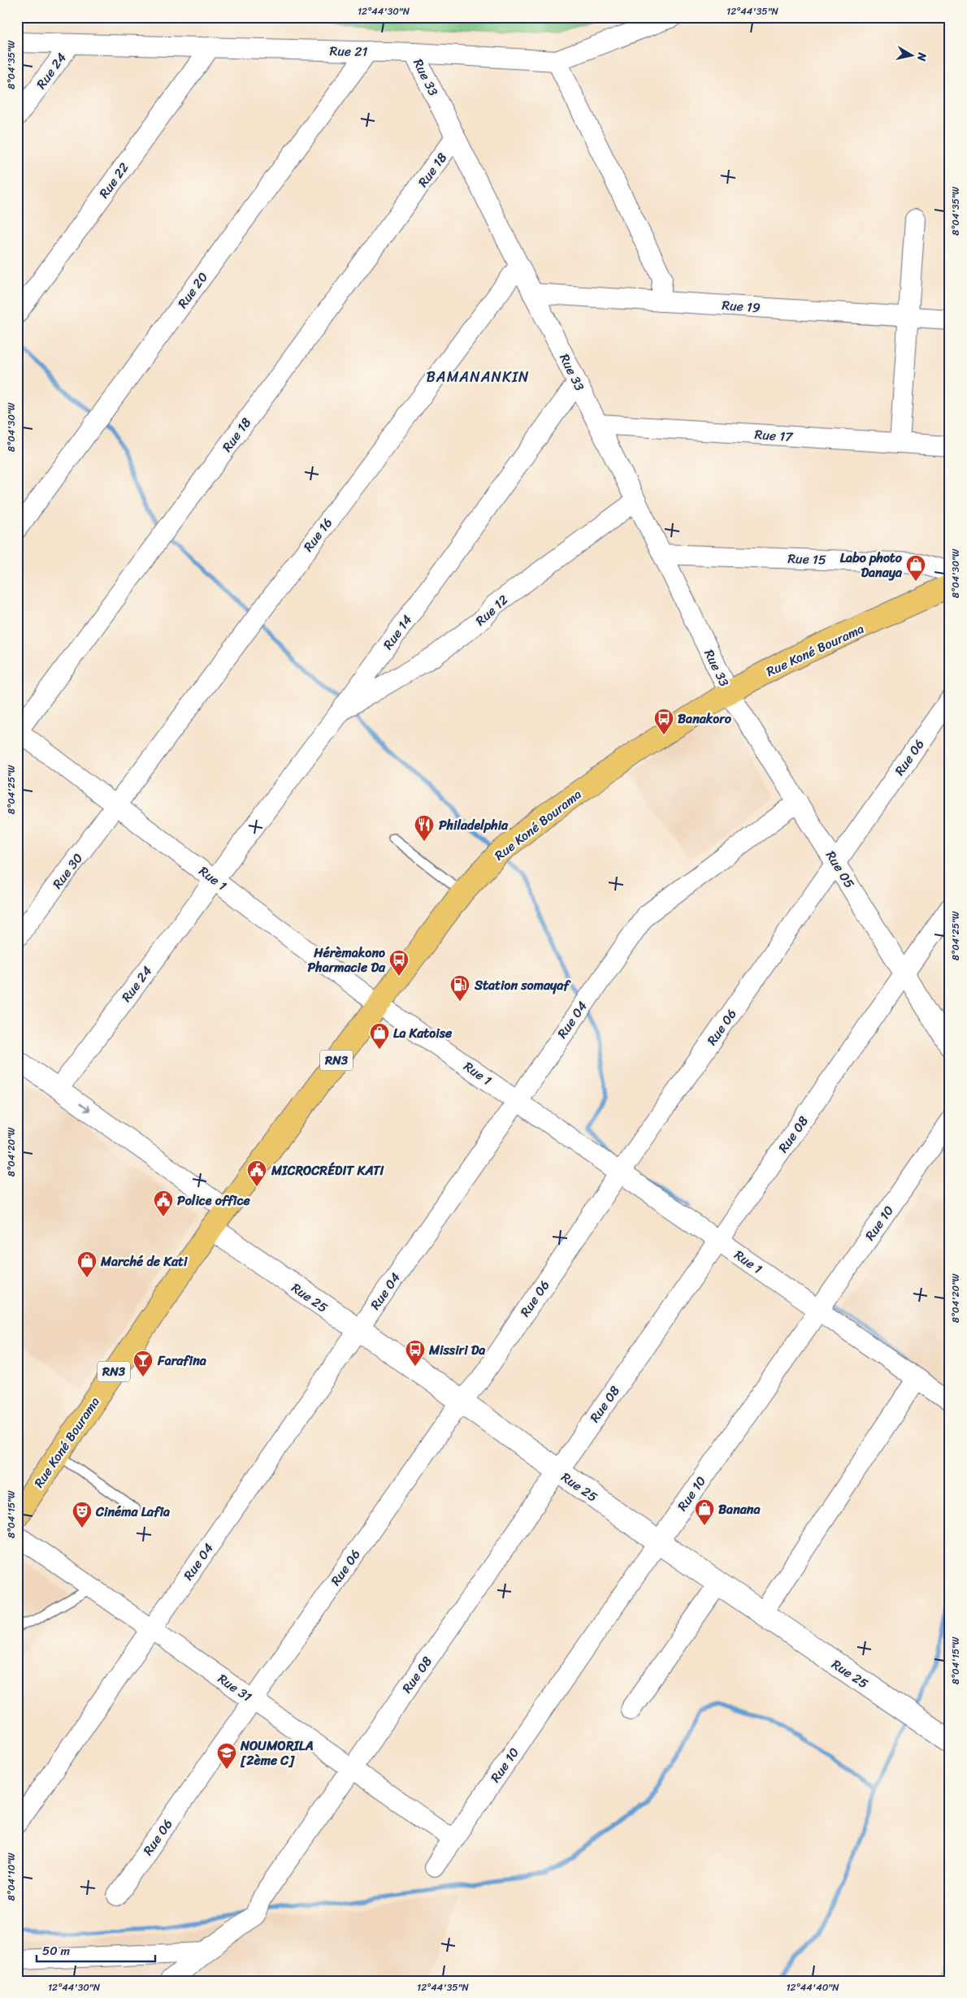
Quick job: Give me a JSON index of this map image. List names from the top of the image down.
{
  "streets": {
    "highway": ["Rue Koné Bourama", "RN3"],
    "street": [
      "Rue 21",
      "Rue 24",
      "Rue 33",
      "Rue 18",
      "Rue 22",
      "Rue 20",
      "Rue 19",
      "Rue 17",
      "Rue 16",
      "Rue 15",
      "Rue 12",
      "Rue 14",
      "Rue 06",
      "Rue 05",
      "Rue 30",
      "Rue 1",
      "Rue 04",
      "Rue 08",
      "Rue 10",
      "Rue 25",
      "Rue 31"
    ]
  },
  "crossings": [
    ["Rue 21", "Rue 24"],
    ["Rue 21", "Rue 33"],
    ["Rue 21", "Rue 22"],
    ["Rue 21", "Rue 20"],
    ["Rue 24", "Rue 14"],
    ["Rue 24", "Rue 1"],
    ["Rue 33", "Rue 18"],
    ["Rue 33", "Rue 19"],
    ["Rue 33", "Rue 17"],
    ["Rue 33", "Rue 16"],
    ["Rue 33", "Rue 15"],
    ["Rue 33", "Rue 12"],
    ["Rue 33", "Rue 14"],
    ["Rue 33", "Rue Koné Bourama"],
    ["Rue 33", "Rue 05"],
    ["Rue 18", "Rue 1"],
    ["Rue 16", "Rue 30"],
    ["Rue 16", "Rue 1"],
    ["Rue 12", "Rue 14"],
    ["Rue 14", "Rue 1"],
    ["Rue Koné Bourama", "Rue 05"],
    ["Rue Koné Bourama", "Rue 1"],
    ["Rue Koné Bourama", "Rue 25"],
    ["Rue 06", "Rue 05"],
    ["Rue 06", "Rue 1"],
    ["Rue 06", "Rue 25"],
    ["Rue 06", "Rue 31"],
    ["Rue 05", "Rue 04"],
    ["Rue 05", "Rue 08"],
    ["Rue 30", "Rue 1"],
    ["Rue 1", "Rue 04"],
    ["Rue 1", "Rue 08"],
    ["Rue 1", "Rue 10"],
    ["Rue 04", "Rue 25"],
    ["Rue 04", "Rue 31"],
    ["Rue 08", "Rue 25"],
    ["Rue 08", "Rue 31"],
    ["Rue 10", "Rue 25"],
    ["Rue 10", "Rue 31"]
  ],
  "districts": ["BAMANANKIN"],
  "places": {
    "shop": [
      "Labo photo Danaya",
      "La Katoise",
      "Marché de Kati",
      "Banana"
    ],
    "bus stop": ["Banakoro", "Hérèmakono Pharmacie Da", "Missiri Da"],
    "restaurant": ["Philadelphia"],
    "fuel station": ["Station somayaf"],
    "public building": ["MICROCRÉDIT KATI", "Police office"],
    "bar": ["Farafina"],
    "theatre": ["Cinéma Lafia"],
    "school or university": ["NOUMORILA [2ème C]"]
  },
  "scale_bar": "50 m",
  "north": "right",
  "coordinates": [
    "12°44'30\"N",
    "12°44'35\"N",
    "8°04'35\"W",
    "8°04'30\"W",
    "8°04'25\"W",
    "8°04'20\"W",
    "8°04'15\"W",
    "8°04'10\"W",
    "12°44'40\"N"
  ]
}
